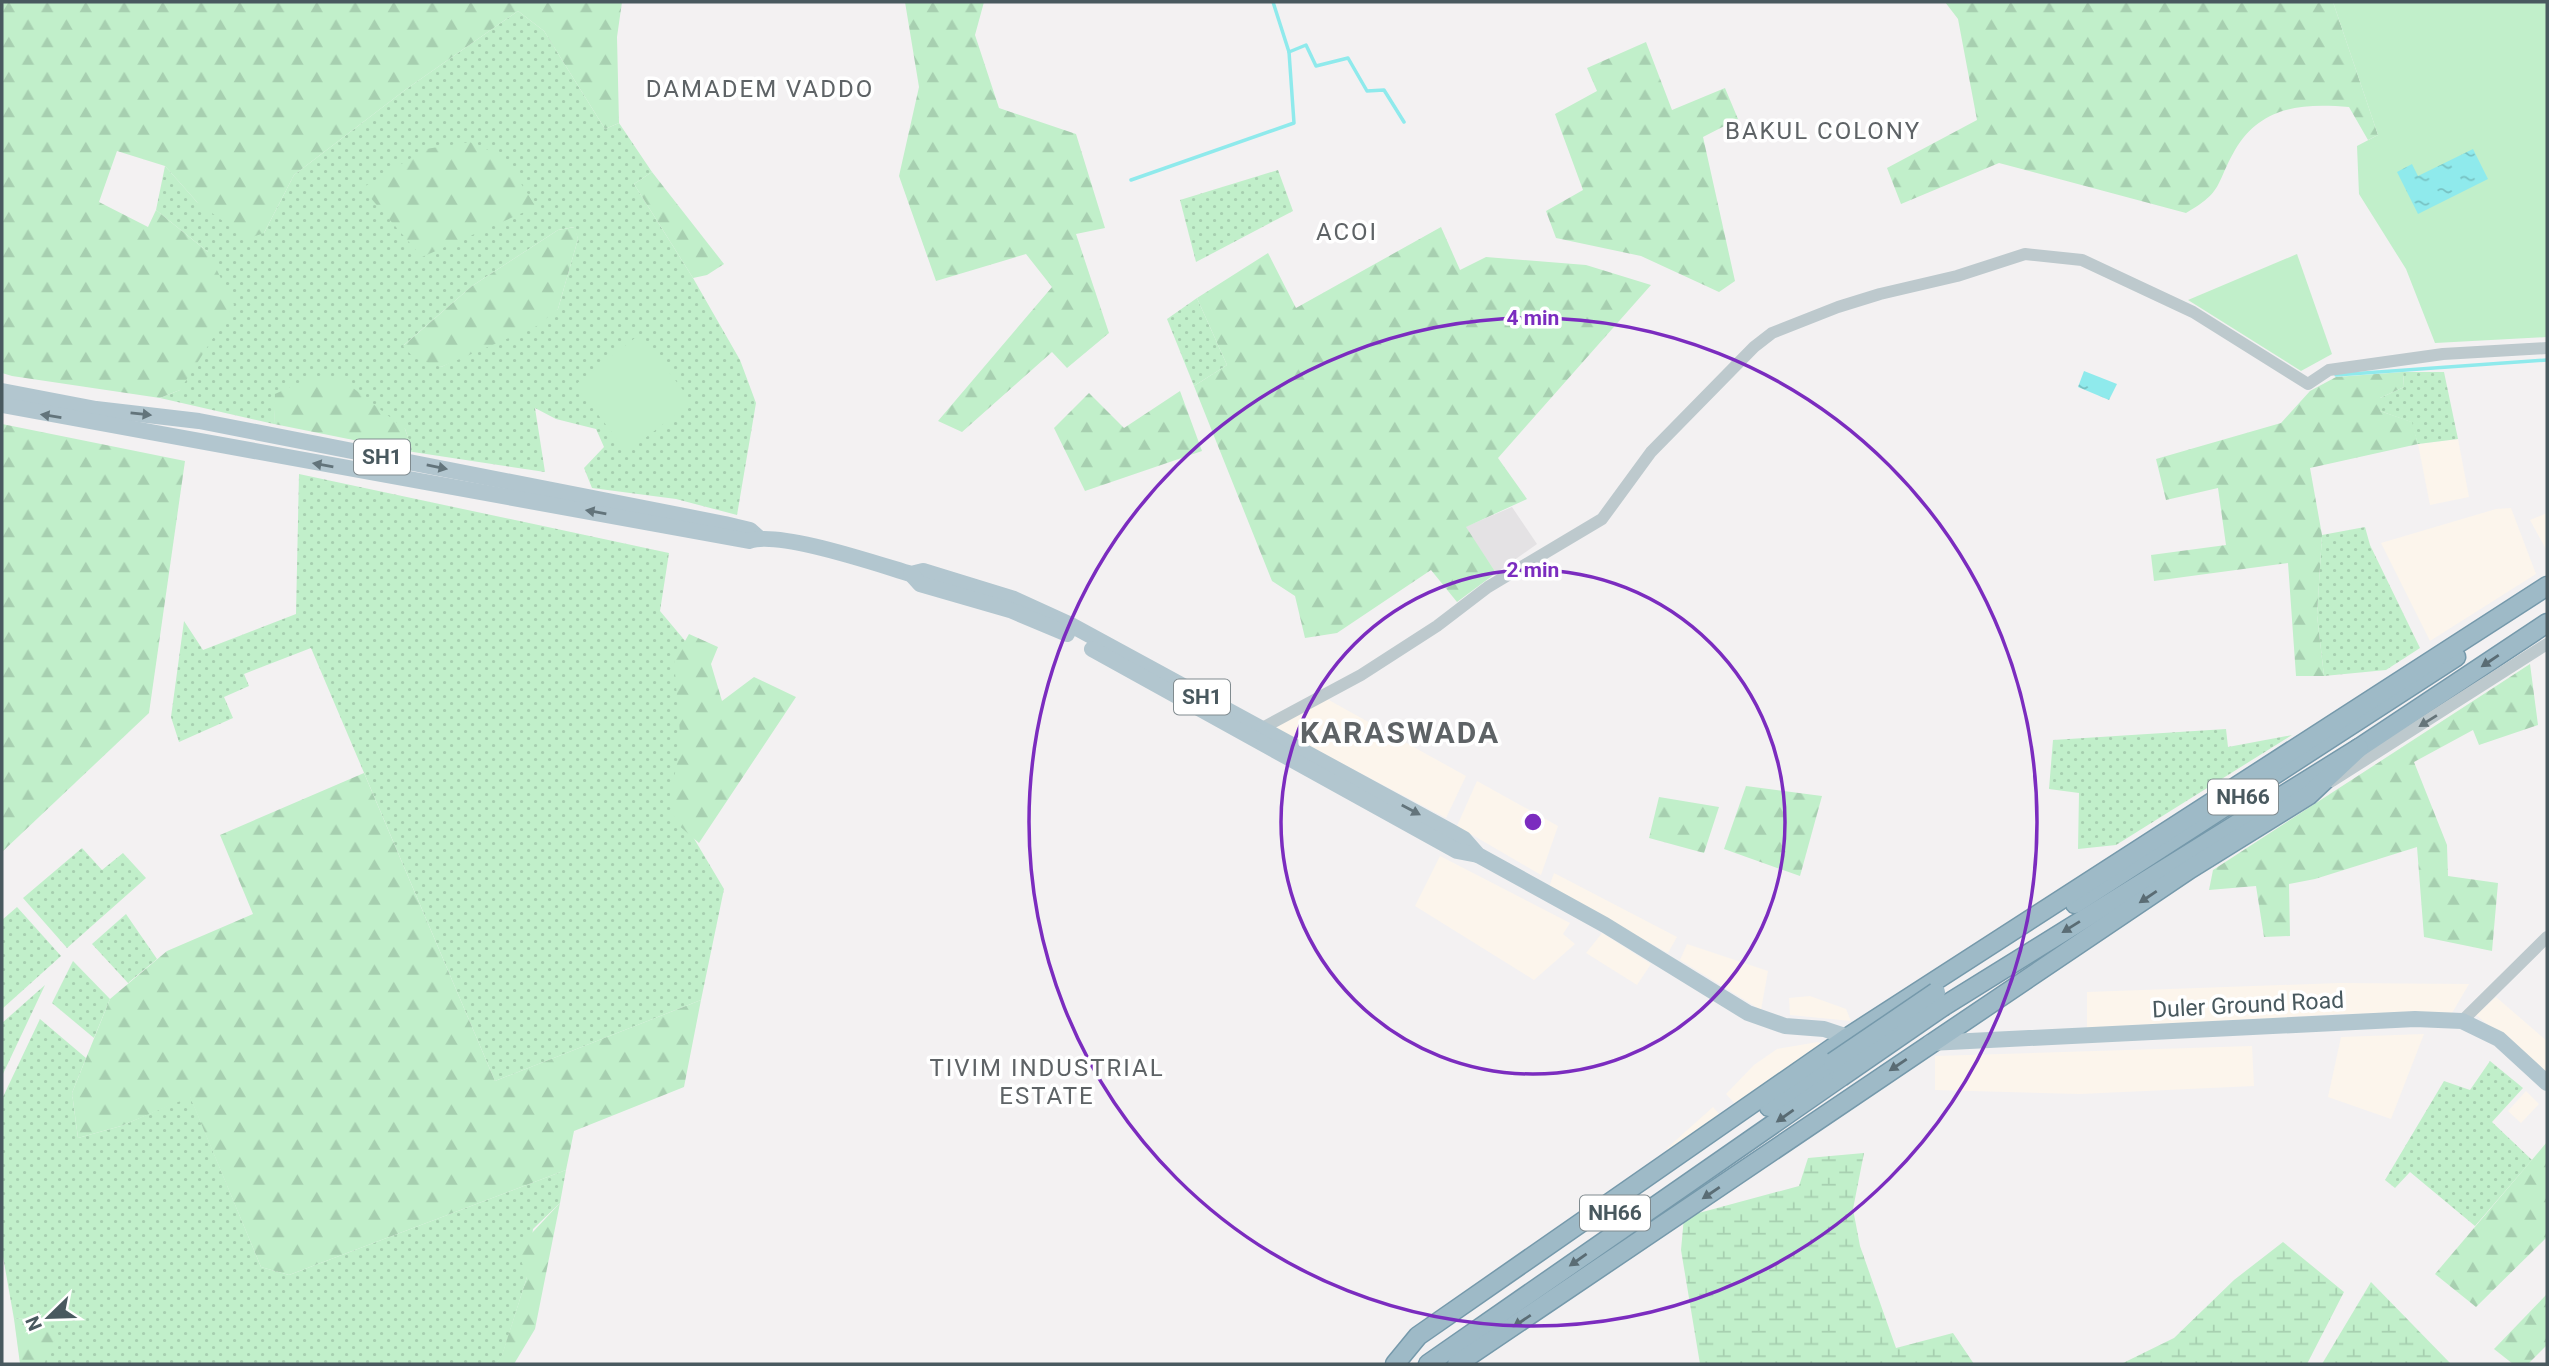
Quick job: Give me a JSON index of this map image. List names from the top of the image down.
{
  "streets": {
    "highway": ["NH66"],
    "main road": ["SH1", "Duler Ground Road"]
  },
  "districts": [
    "DAMADEM VADDO",
    "BAKUL COLONY",
    "ACOI",
    "KARASWADA",
    "TIVIM INDUSTRIAL ESTATE"
  ],
  "north": "bottom left",
  "rings": ["4 min", "2 min"]
}
